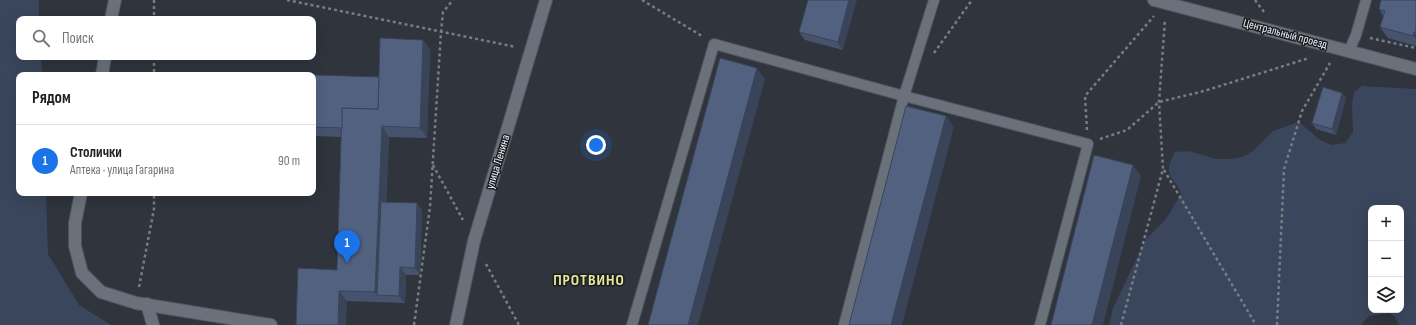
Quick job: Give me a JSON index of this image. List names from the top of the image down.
{
  "streets": {
    "street": ["Центральный проезд", "улица Ленина"]
  },
  "districts": ["ПРОТВИНО"],
  "page": {
    "search": "Поиск",
    "heading": "Рядом",
    "list": [
      {
        "mark": "1",
        "name": "Столички",
        "note": "Аптека · улица Гагарина",
        "value": "90 m"
      }
    ],
    "map_buttons": ["+", "−"],
    "pins": "1"
  }
}
